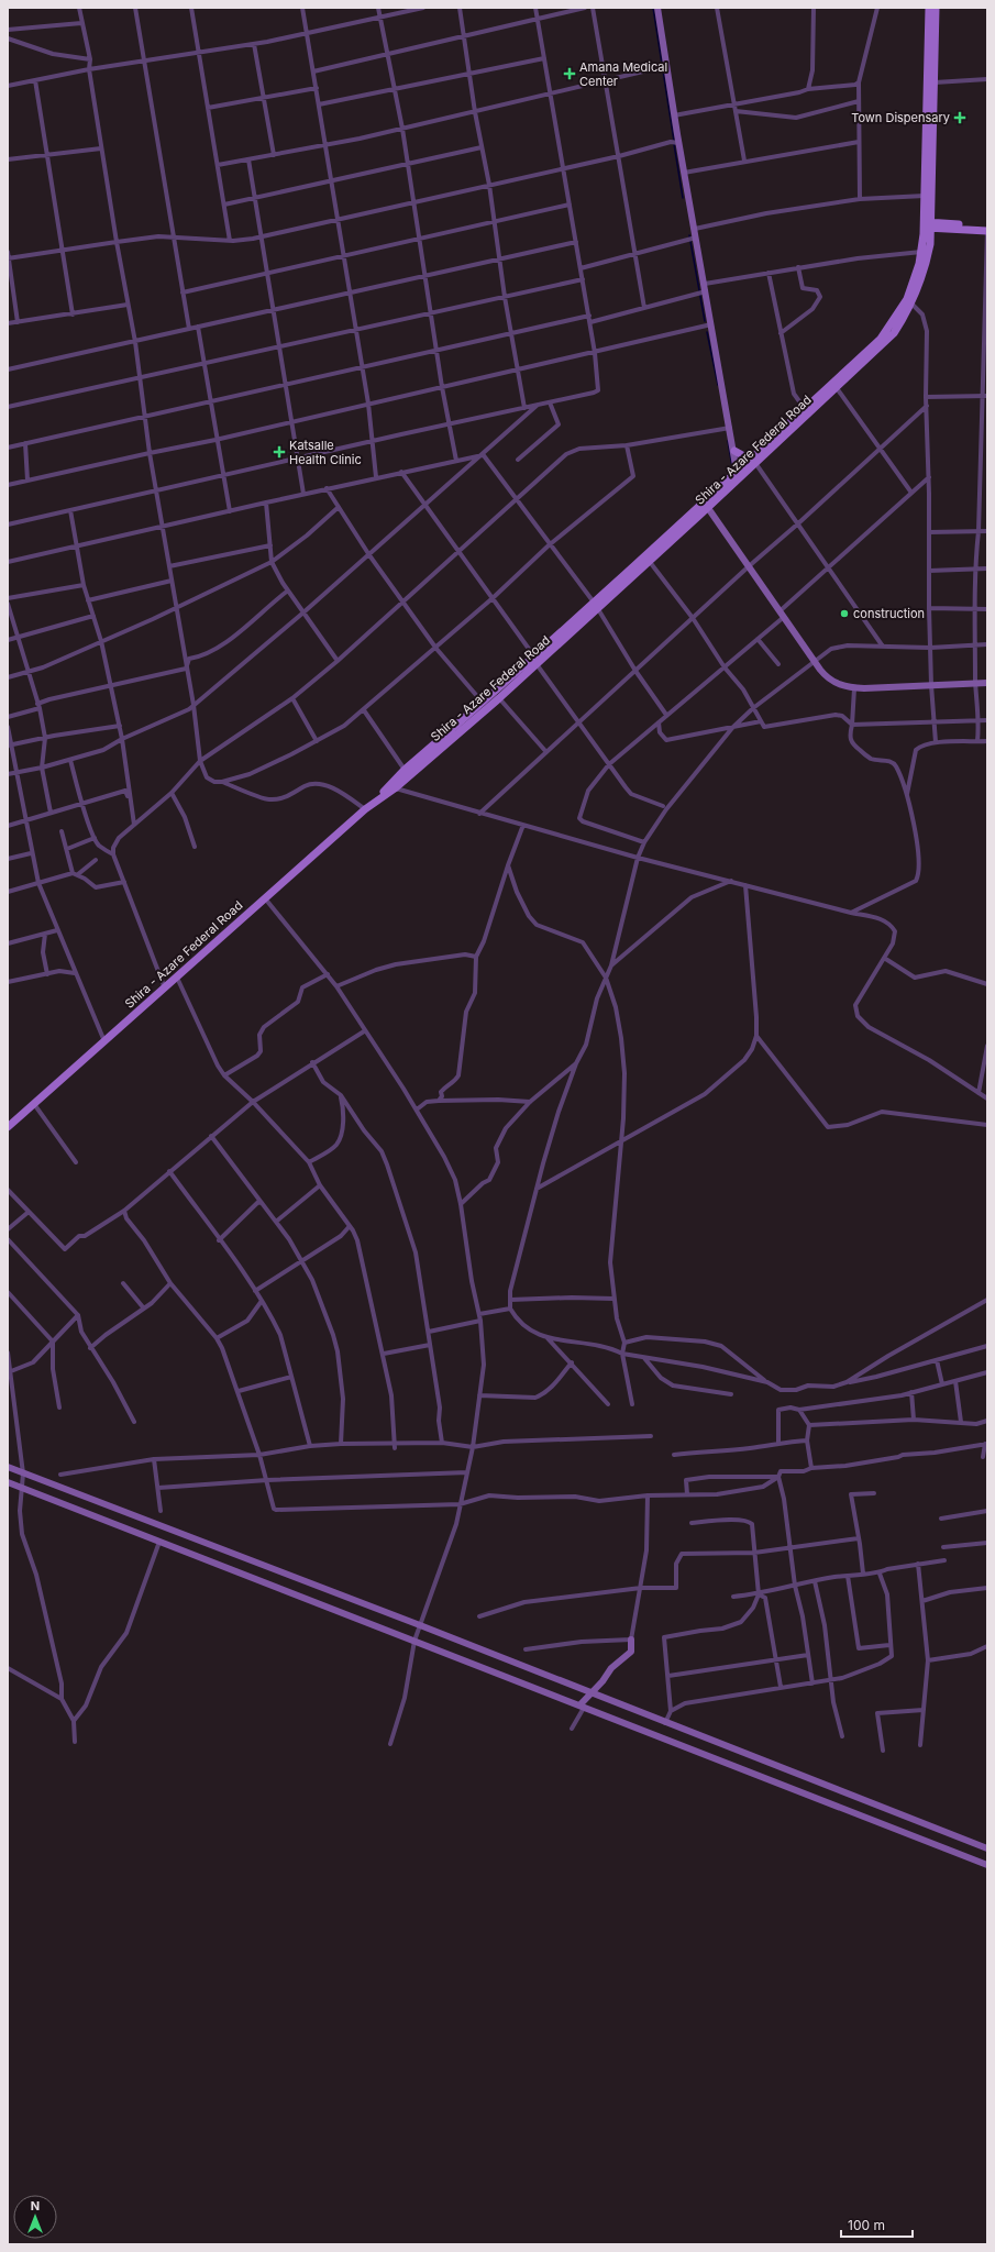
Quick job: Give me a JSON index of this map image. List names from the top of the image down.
{
  "streets": {
    "main road": ["Shira - Azare Federal Road"]
  },
  "places": {
    "health": ["Amana Medical Center", "Town Dispensary", "Katsalle Health Clinic"],
    "other": ["construction"]
  },
  "scale_bar": "100 m",
  "north": "top"
}
